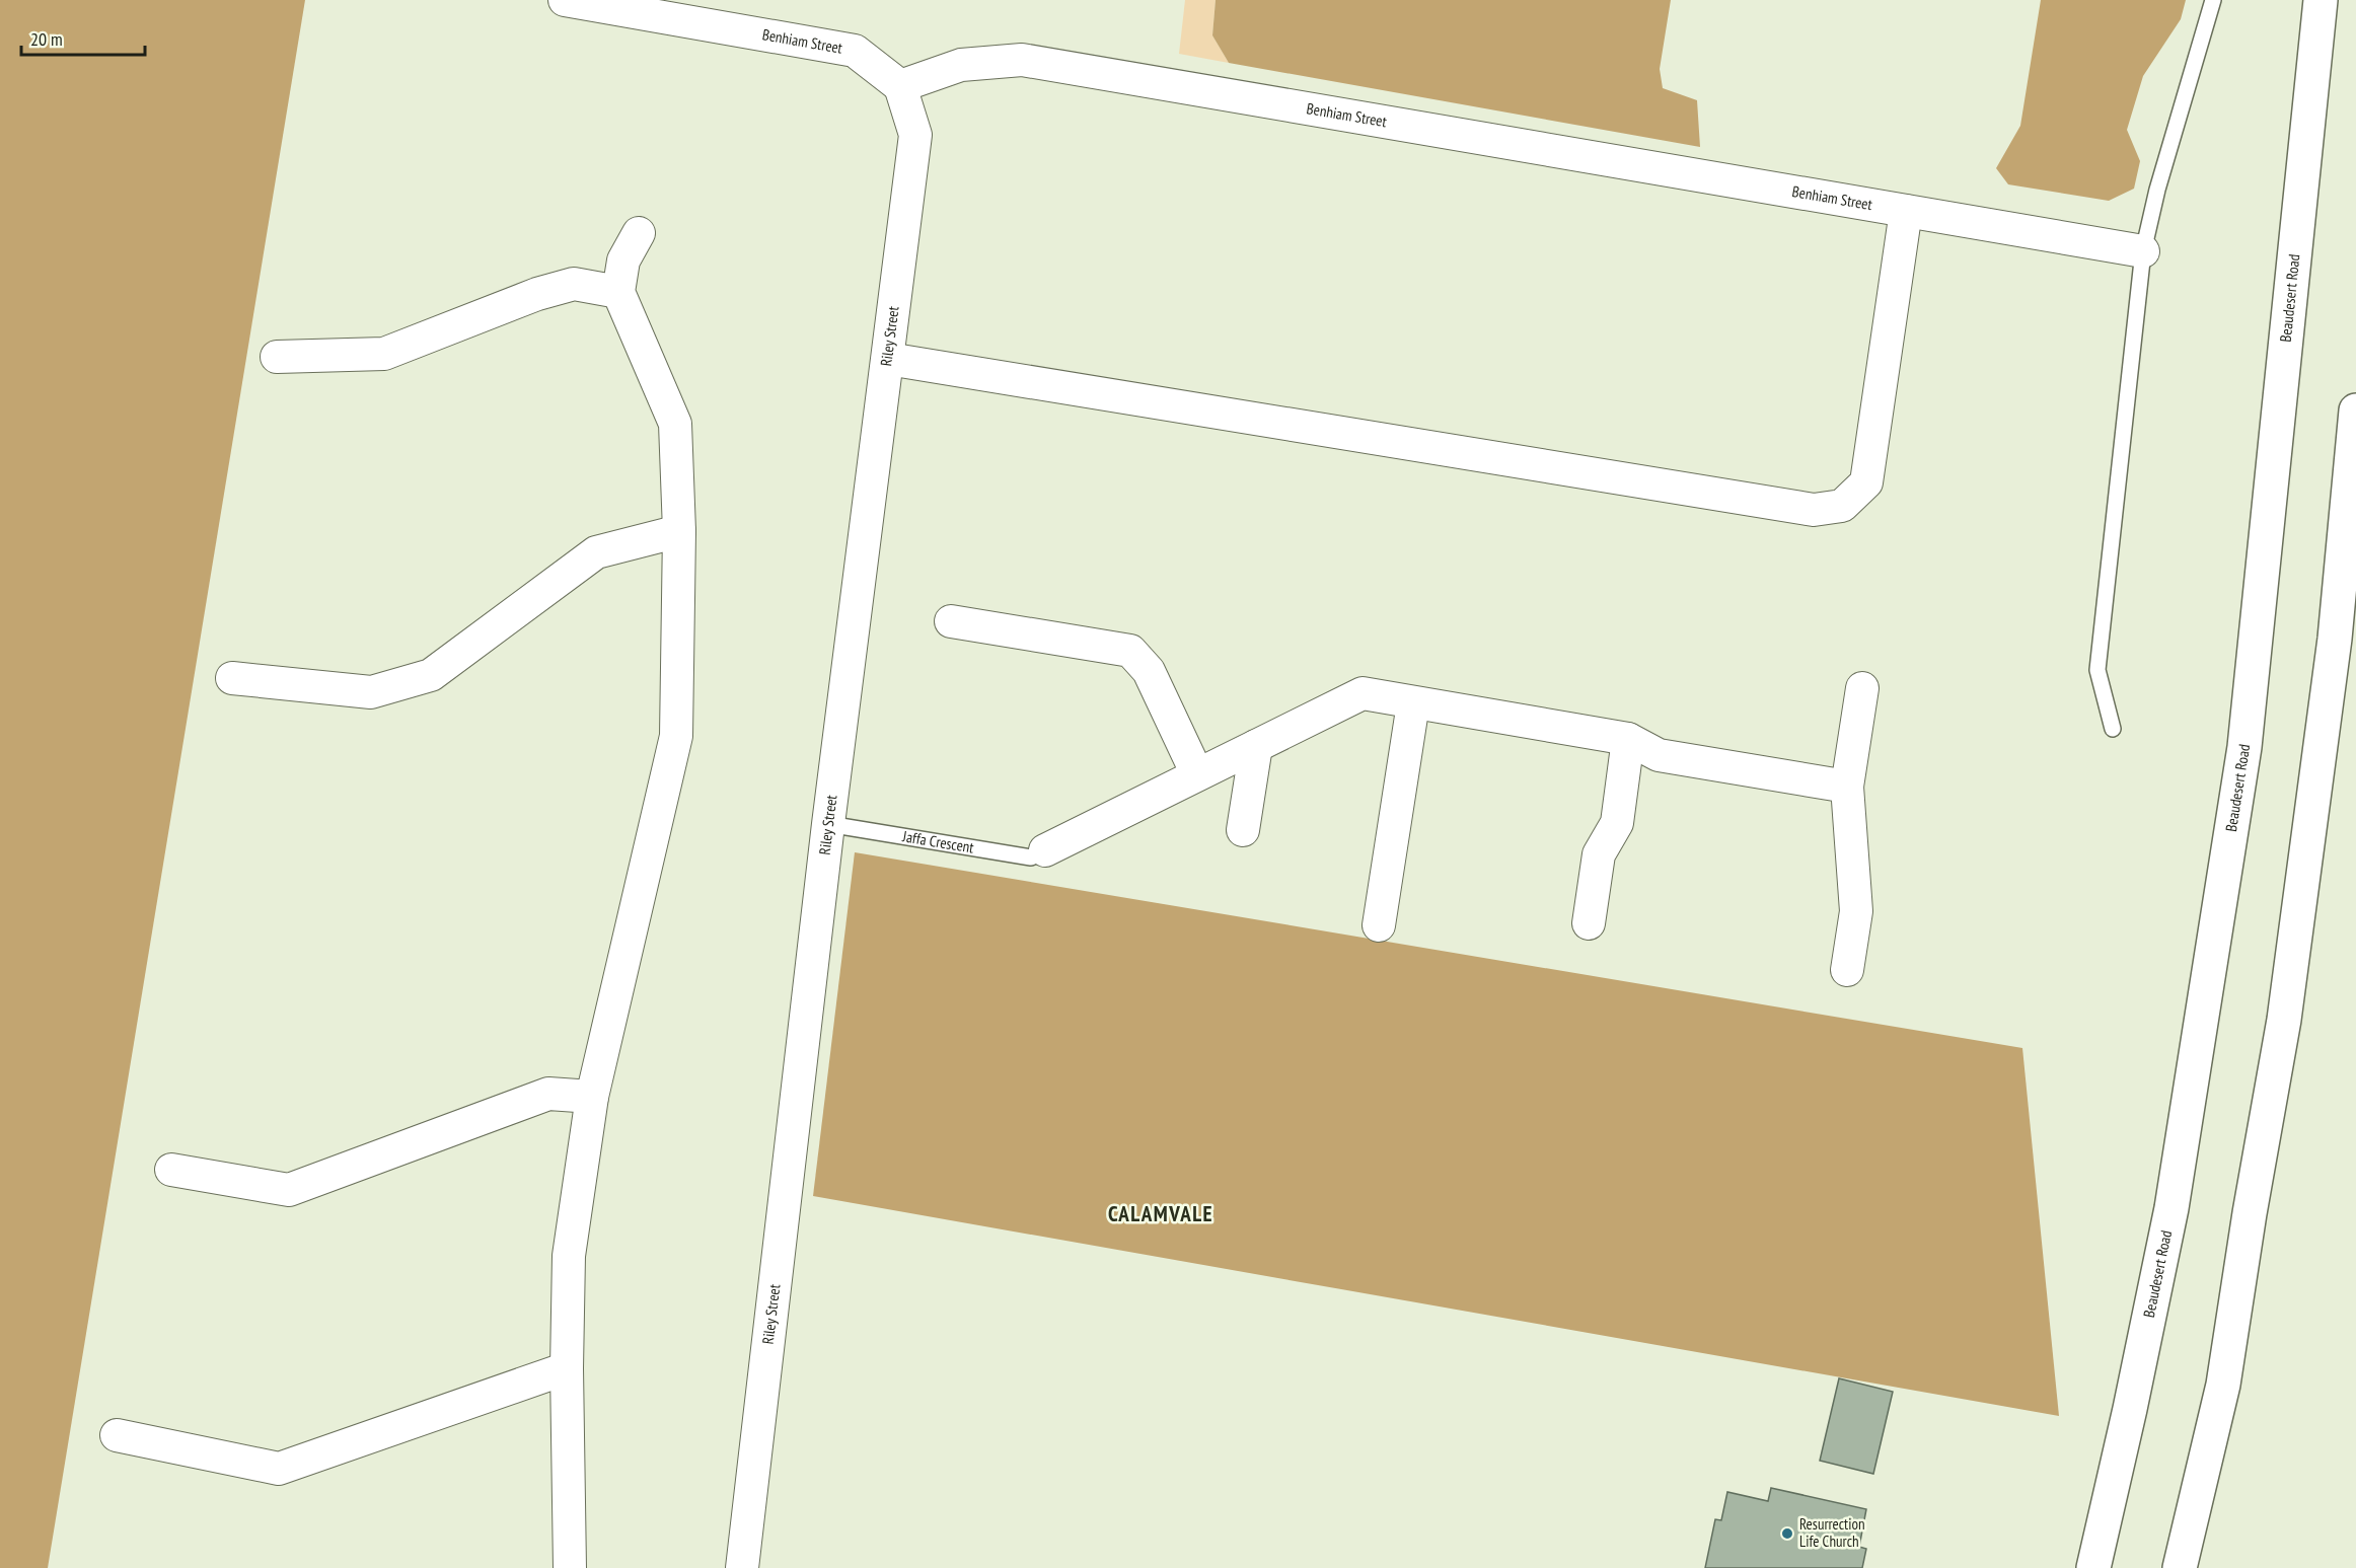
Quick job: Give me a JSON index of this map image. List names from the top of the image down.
{
  "streets": {
    "highway": ["Beaudesert Road"],
    "street": ["Benhiam Street", "Riley Street"],
    "lane": ["Jaffa Crescent"]
  },
  "crossings": [
    ["Benhiam Street", "Riley Street"],
    ["Riley Street", "Jaffa Crescent"]
  ],
  "districts": ["CALAMVALE"],
  "places": ["Resurrection Life Church"],
  "scale_bar": "20 m"
}
